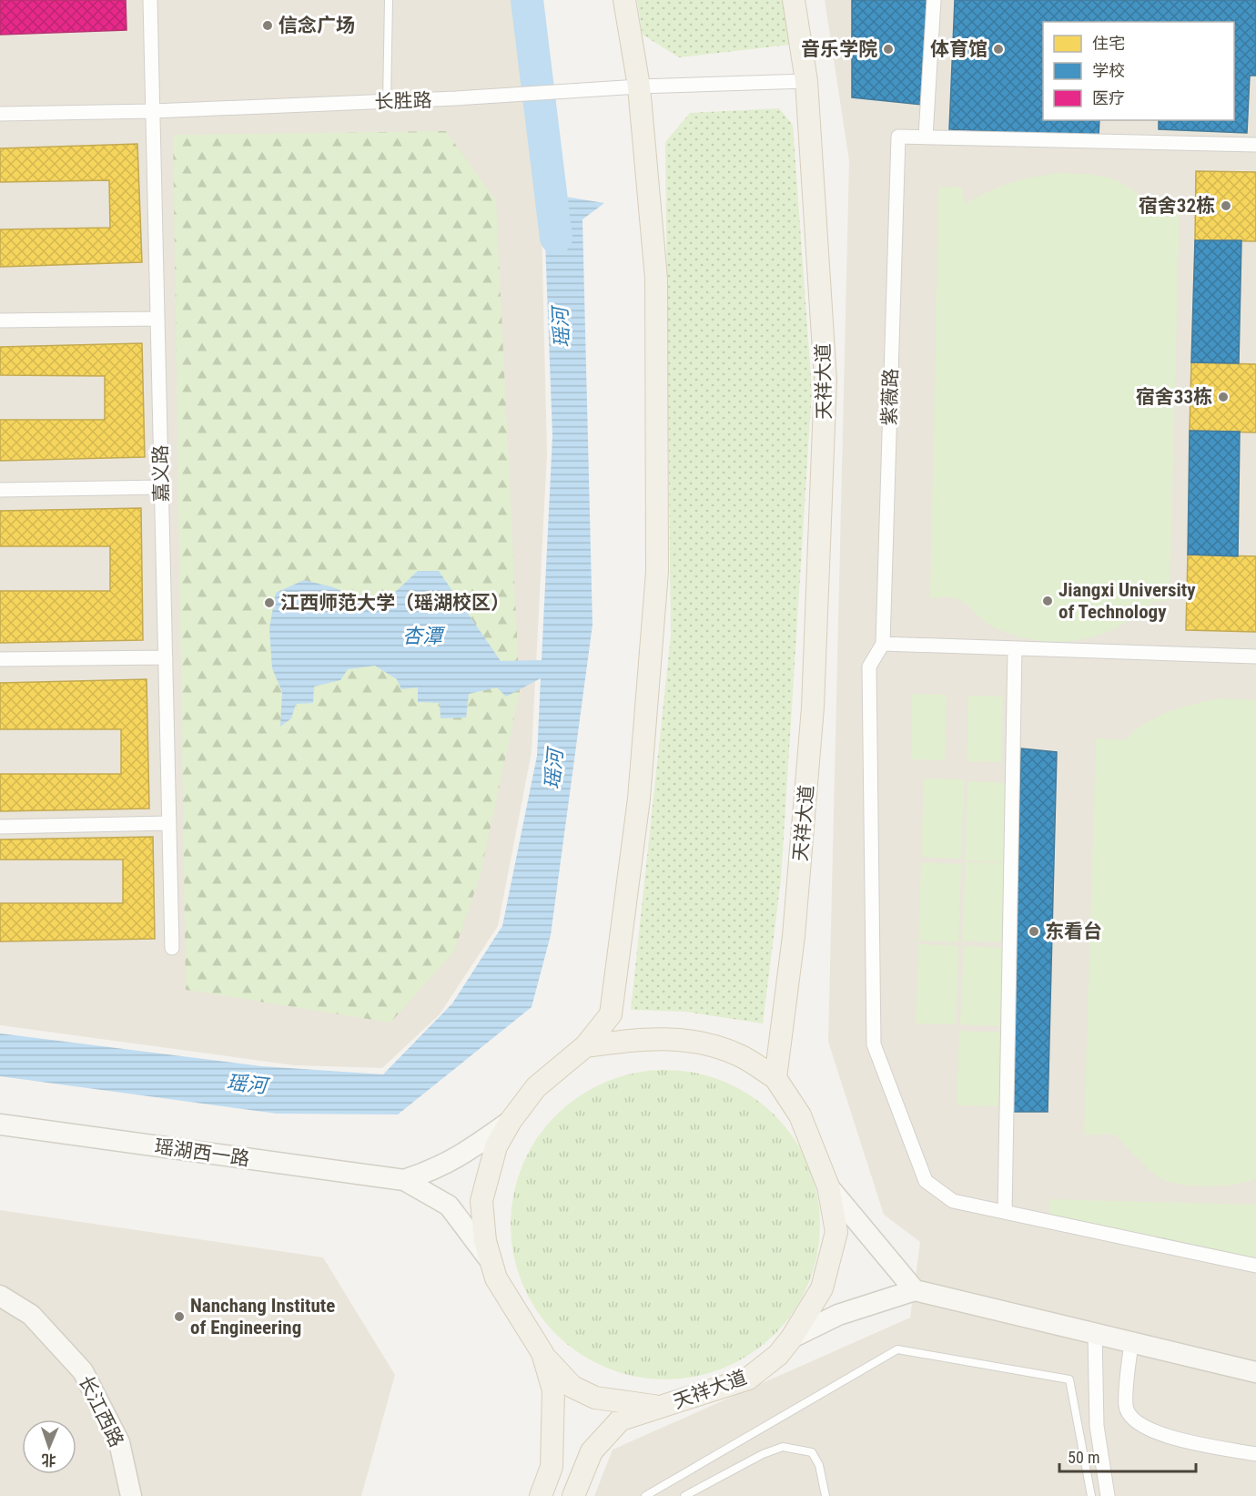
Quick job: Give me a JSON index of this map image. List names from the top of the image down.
{
  "streets": {
    "main road": ["天祥大道"],
    "street": [
      "长胜路",
      "紫薇路",
      "嘉义路",
      "瑶湖西一路",
      "长江西路"
    ]
  },
  "crossings": [
    ["长胜路", "天祥大道"],
    ["长胜路", "嘉义路"]
  ],
  "water": ["瑶河", "杏潭"],
  "places": [
    "信念广场",
    "音乐学院",
    "体育馆",
    "宿舍32栋",
    "宿舍33栋",
    "Jiangxi University of Technology",
    "江西师范大学（瑶湖校区）",
    "东看台",
    "Nanchang Institute of Engineering"
  ],
  "legend": ["住宅", "学校", "医疗"],
  "scale_bar": "50 m",
  "north": "bottom"
}
